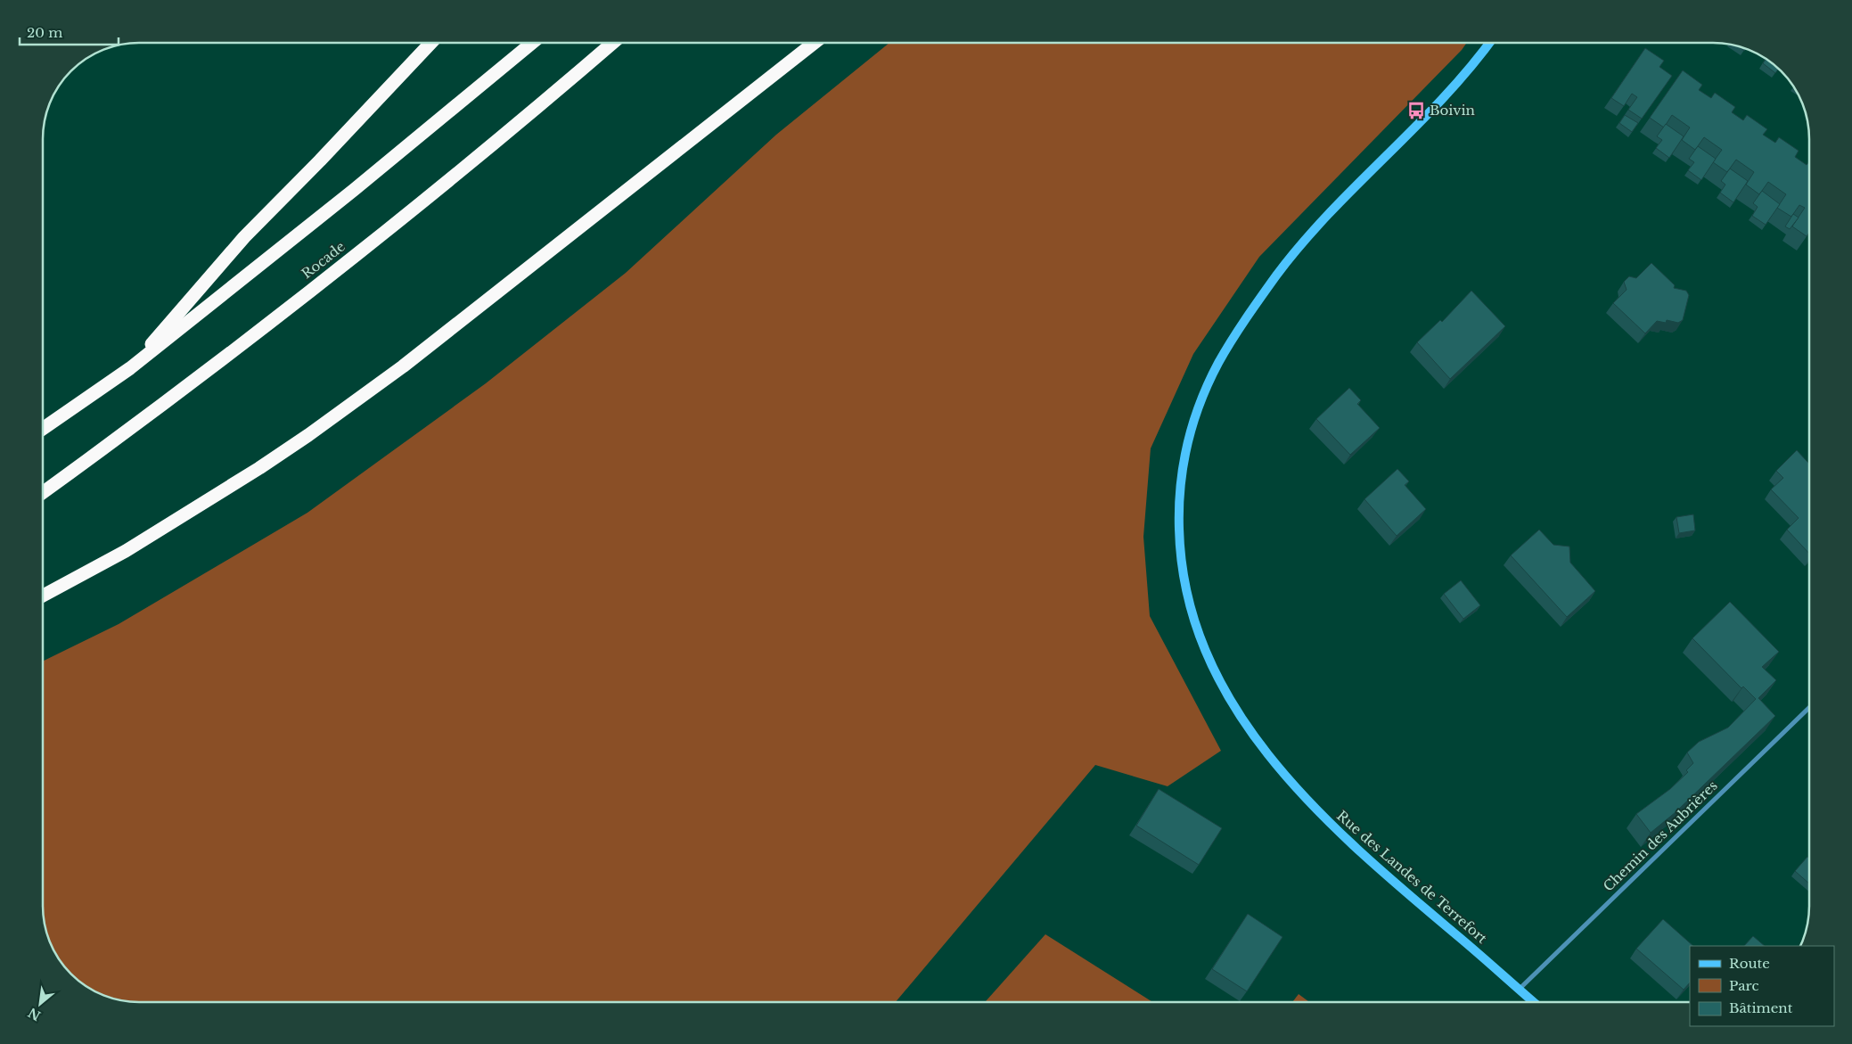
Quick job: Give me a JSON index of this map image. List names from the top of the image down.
{
  "streets": {
    "highway": ["Rocade"],
    "street": ["Chemin des Aubrières", "Rue des Landes de Terrefort"]
  },
  "crossings": [
    ["Chemin des Aubrières", "Rue des Landes de Terrefort"]
  ],
  "places": {
    "bus stop": ["Boivin"]
  },
  "legend": ["Route", "Parc", "Bâtiment"],
  "scale_bar": "20 m",
  "north": "bottom left"
}
